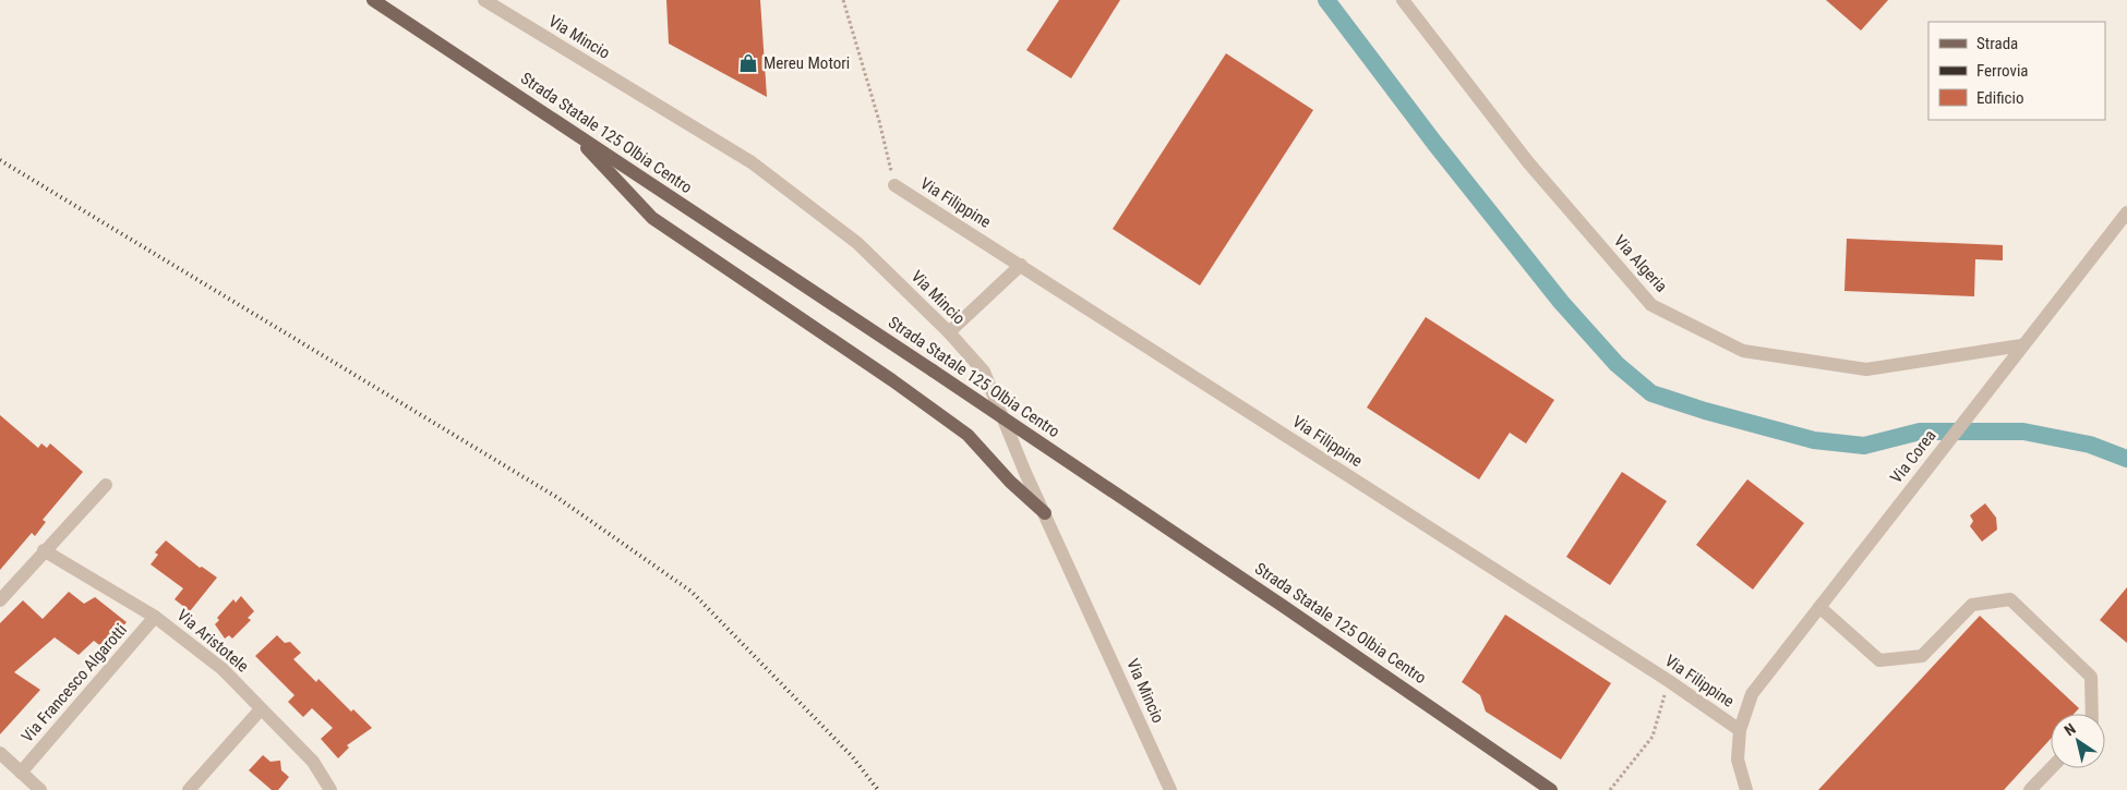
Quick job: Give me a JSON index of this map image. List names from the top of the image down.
{
  "streets": {
    "main road": ["Strada Statale 125 Olbia Centro"],
    "street": [
      "Via Mincio",
      "Via Filippine",
      "Via Algeria",
      "Via Corea",
      "Via Aristotele",
      "Via Francesco Algarotti"
    ]
  },
  "crossings": [
    ["Via Filippine", "Via Corea"],
    ["Via Algeria", "Via Corea"],
    ["Via Aristotele", "Via Francesco Algarotti"]
  ],
  "places": {
    "shop": ["Mereu Motori"]
  },
  "legend": ["Strada", "Ferrovia", "Edificio"],
  "north": "top left"
}
